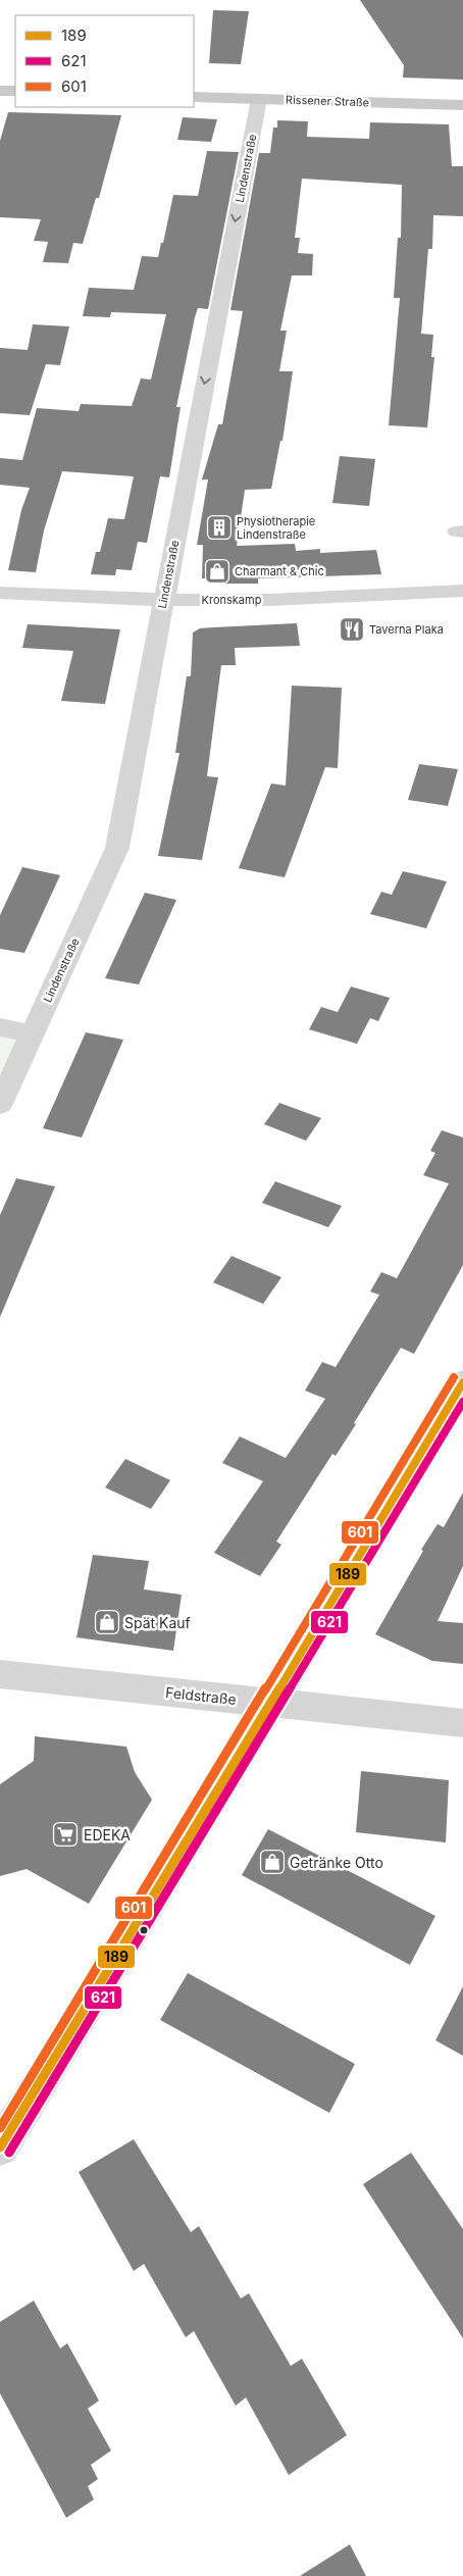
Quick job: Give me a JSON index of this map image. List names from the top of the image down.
{
  "streets": {
    "main road": ["Rissener Straße"],
    "street": ["Lindenstraße", "Kronskamp", "Feldstraße"]
  },
  "crossings": [
    ["Rissener Straße", "Lindenstraße"],
    ["Lindenstraße", "Kronskamp"]
  ],
  "one_way": ["Lindenstraße"],
  "places": {
    "building": ["Physiotherapie Lindenstraße"],
    "shop": ["Charmant & Chic", "Spät Kauf", "Getränke Otto"],
    "restaurant": ["Taverna Plaka"],
    "supermarket": ["EDEKA"]
  },
  "lines": ["transit line 601", "transit line 189", "transit line 621"],
  "legend": ["189", "621", "601"]
}
